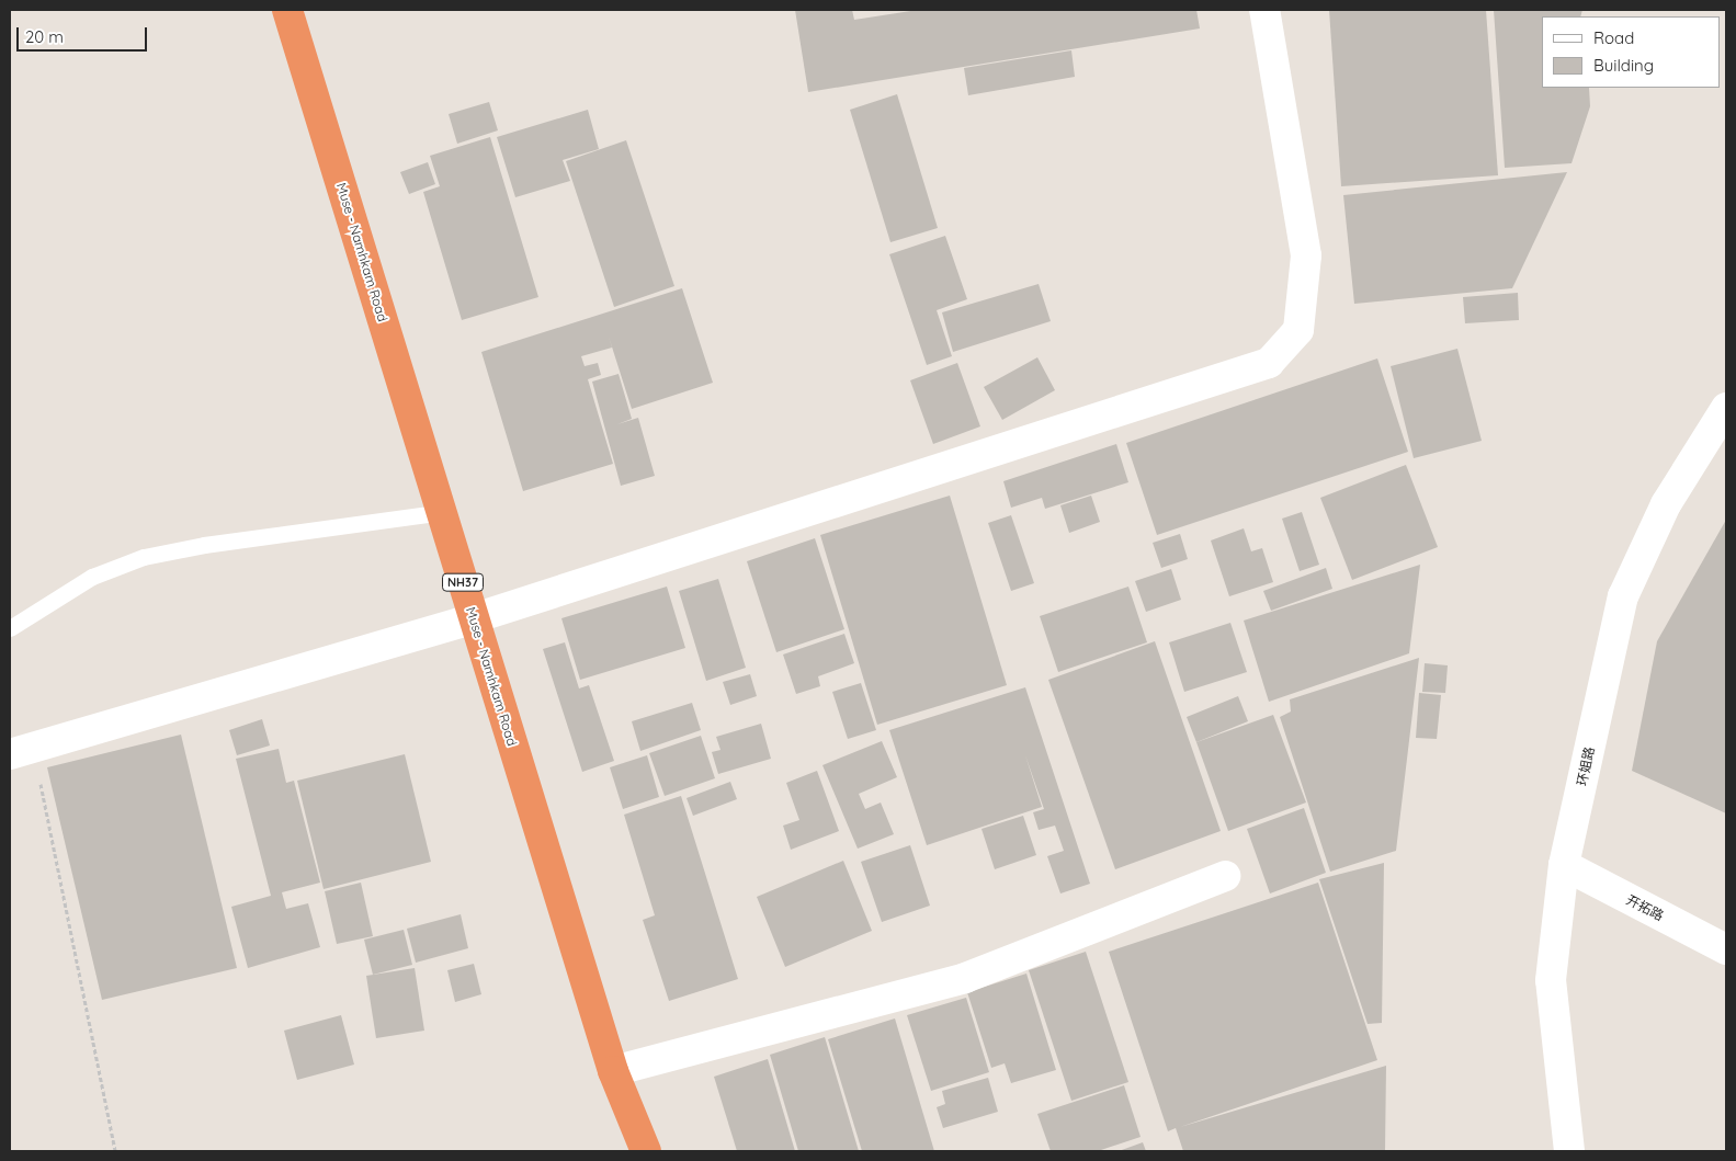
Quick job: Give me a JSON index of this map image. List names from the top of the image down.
{
  "streets": {
    "highway": ["Muse - Namhkam Road", "NH37"],
    "street": ["环姐路", "开拓路"]
  },
  "crossings": [
    ["环姐路", "开拓路"]
  ],
  "legend": ["Road", "Building"],
  "scale_bar": "20 m"
}
